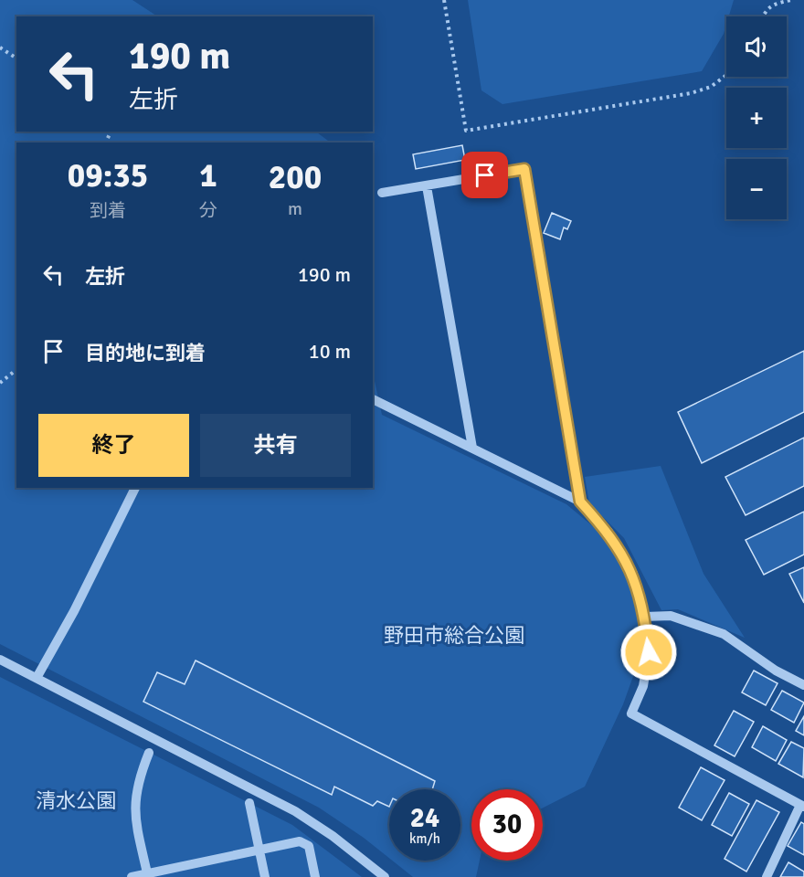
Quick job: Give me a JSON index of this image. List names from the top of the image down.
{
  "parks": ["野田市総合公園", "清水公園"],
  "page": {
    "map_buttons": ["+", "−"],
    "turn": ["190 m", "左折"],
    "eta": [
      "09:35",
      "到着",
      "1",
      "分",
      "200",
      "m"
    ],
    "list": [
      {
        "name": "左折",
        "value": "190 m"
      },
      {
        "name": "目的地に到着",
        "value": "10 m"
      }
    ],
    "buttons": ["終了", "共有"],
    "speed": "24 km/h",
    "limit": "30"
  }
}
